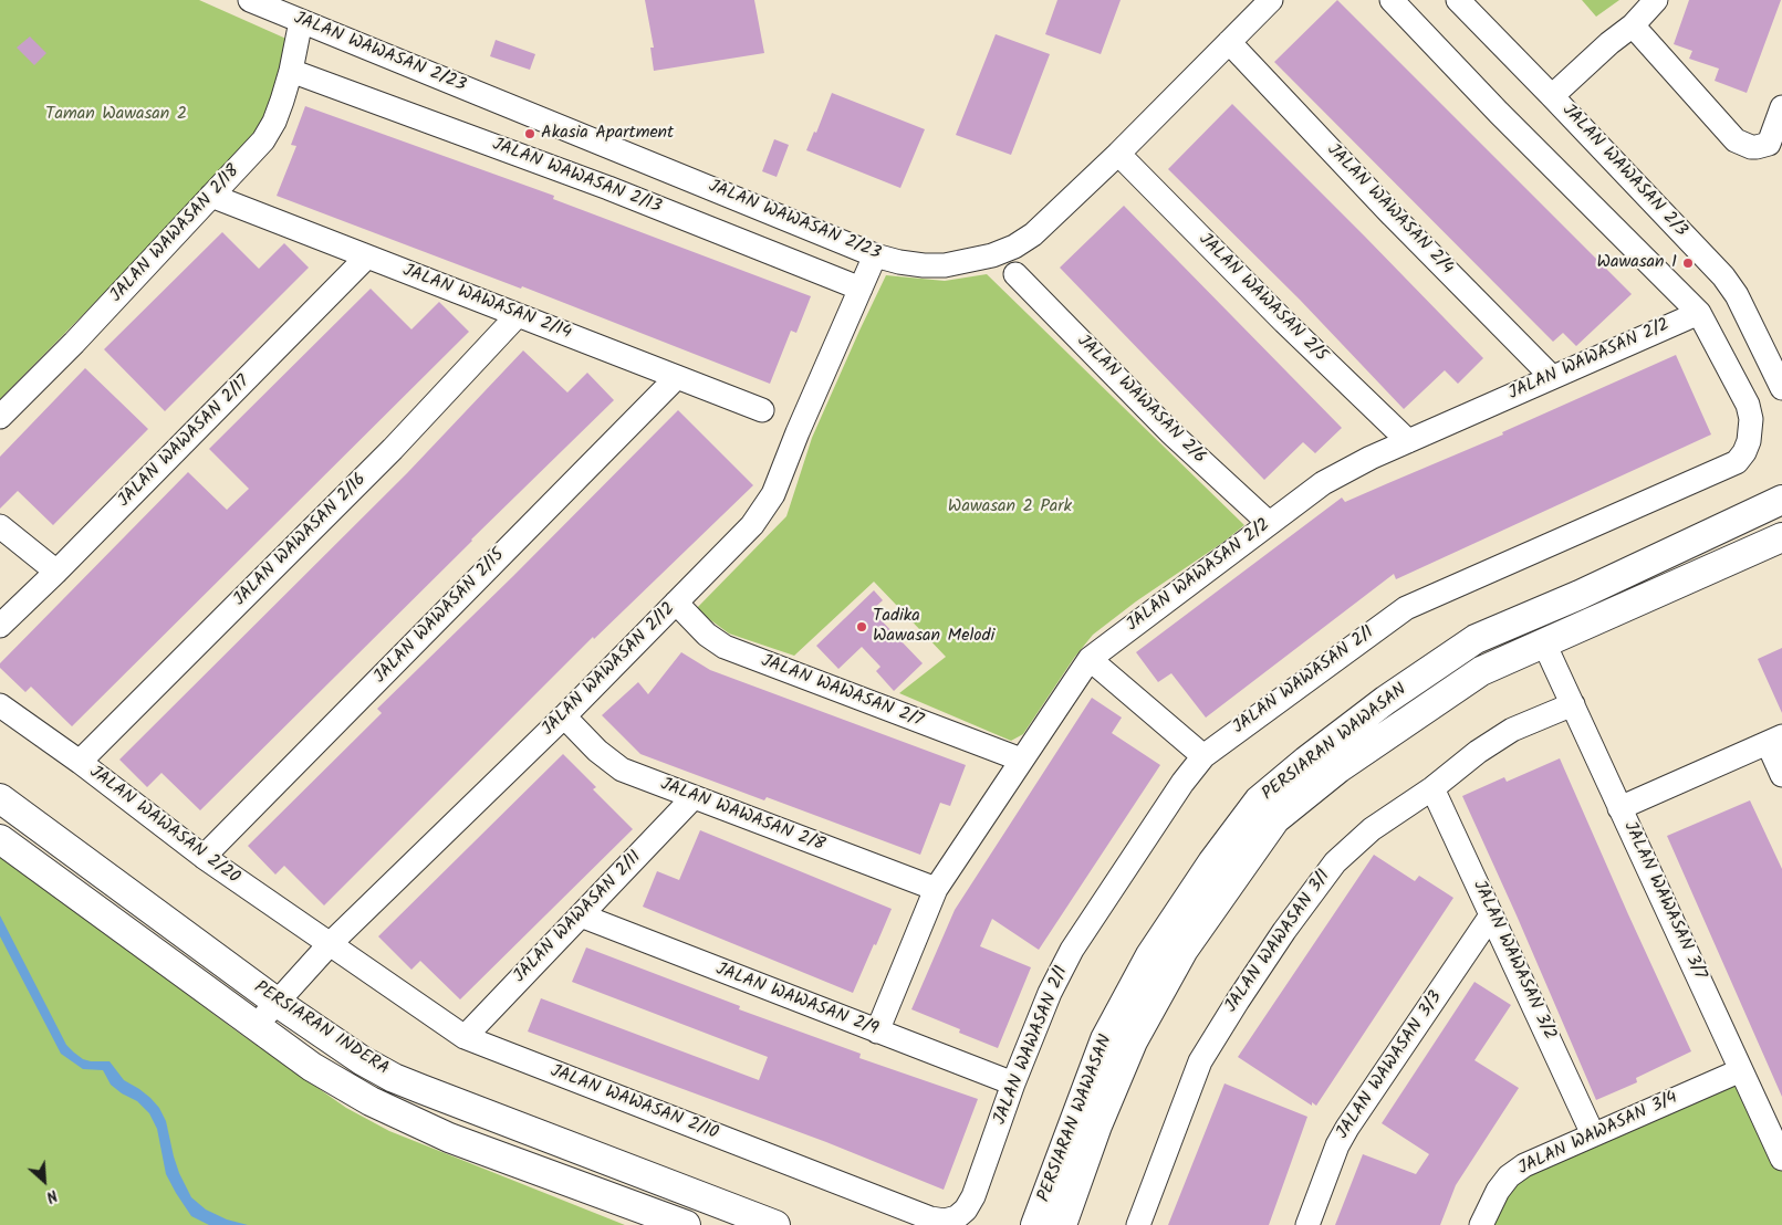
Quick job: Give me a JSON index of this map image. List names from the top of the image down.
{
  "streets": {
    "main road": ["PERSIARAN WAWASAN", "PERSIARAN INDERA"],
    "street": [
      "JALAN WAWASAN 2/23",
      "JALAN WAWASAN 2/3",
      "JALAN WAWASAN 2/13",
      "JALAN WAWASAN 2/4",
      "JALAN WAWASAN 2/18",
      "JALAN WAWASAN 2/5",
      "JALAN WAWASAN 2/14",
      "JALAN WAWASAN 2/2",
      "JALAN WAWASAN 2/6",
      "JALAN WAWASAN 2/17",
      "JALAN WAWASAN 2/16",
      "JALAN WAWASAN 2/15",
      "JALAN WAWASAN 2/12",
      "JALAN WAWASAN 2/1",
      "JALAN WAWASAN 2/7",
      "JALAN WAWASAN 2/8",
      "JALAN WAWASAN 2/20",
      "JALAN WAWASAN 3/7",
      "JALAN WAWASAN 2/11",
      "JALAN WAWASAN 3/1",
      "JALAN WAWASAN 3/2",
      "JALAN WAWASAN 2/9",
      "JALAN WAWASAN 3/3",
      "JALAN WAWASAN 2/10",
      "JALAN WAWASAN 3/4"
    ]
  },
  "crossings": [
    ["JALAN WAWASAN 2/23", "JALAN WAWASAN 2/4"],
    ["JALAN WAWASAN 2/23", "JALAN WAWASAN 2/18"],
    ["JALAN WAWASAN 2/23", "JALAN WAWASAN 2/5"],
    ["JALAN WAWASAN 2/23", "JALAN WAWASAN 2/12"],
    ["JALAN WAWASAN 2/13", "JALAN WAWASAN 2/18"],
    ["JALAN WAWASAN 2/13", "JALAN WAWASAN 2/12"],
    ["JALAN WAWASAN 2/4", "JALAN WAWASAN 2/2"],
    ["JALAN WAWASAN 2/18", "JALAN WAWASAN 2/14"],
    ["JALAN WAWASAN 2/5", "JALAN WAWASAN 2/2"],
    ["JALAN WAWASAN 2/14", "JALAN WAWASAN 2/17"],
    ["JALAN WAWASAN 2/14", "JALAN WAWASAN 2/16"],
    ["JALAN WAWASAN 2/14", "JALAN WAWASAN 2/15"],
    ["JALAN WAWASAN 2/2", "JALAN WAWASAN 2/6"],
    ["JALAN WAWASAN 2/2", "JALAN WAWASAN 2/1"],
    ["JALAN WAWASAN 2/2", "JALAN WAWASAN 2/7"],
    ["JALAN WAWASAN 2/2", "JALAN WAWASAN 2/8"],
    ["JALAN WAWASAN 2/2", "JALAN WAWASAN 2/9"],
    ["JALAN WAWASAN 2/16", "JALAN WAWASAN 2/20"],
    ["JALAN WAWASAN 2/15", "JALAN WAWASAN 2/20"],
    ["JALAN WAWASAN 2/12", "JALAN WAWASAN 2/7"],
    ["JALAN WAWASAN 2/12", "JALAN WAWASAN 2/8"],
    ["JALAN WAWASAN 2/12", "JALAN WAWASAN 2/20"],
    ["JALAN WAWASAN 2/12", "PERSIARAN INDERA"],
    ["JALAN WAWASAN 2/12", "JALAN WAWASAN 2/10"],
    ["JALAN WAWASAN 2/1", "JALAN WAWASAN 2/9"],
    ["JALAN WAWASAN 2/1", "JALAN WAWASAN 2/10"],
    ["PERSIARAN WAWASAN", "JALAN WAWASAN 3/7"],
    ["JALAN WAWASAN 2/8", "JALAN WAWASAN 2/11"],
    ["JALAN WAWASAN 2/20", "JALAN WAWASAN 2/10"],
    ["JALAN WAWASAN 3/7", "JALAN WAWASAN 3/1"],
    ["JALAN WAWASAN 3/7", "JALAN WAWASAN 3/4"],
    ["JALAN WAWASAN 2/11", "JALAN WAWASAN 2/9"],
    ["JALAN WAWASAN 2/11", "JALAN WAWASAN 2/10"],
    ["JALAN WAWASAN 3/1", "JALAN WAWASAN 3/2"],
    ["JALAN WAWASAN 3/2", "JALAN WAWASAN 3/3"],
    ["JALAN WAWASAN 3/2", "JALAN WAWASAN 3/4"]
  ],
  "parks": ["Taman Wawasan 2", "Wawasan 2 Park"],
  "places": ["Akasia Apartment", "Wawasan 1", "Tadika Wawasan Melodi"],
  "north": "bottom right"
}
